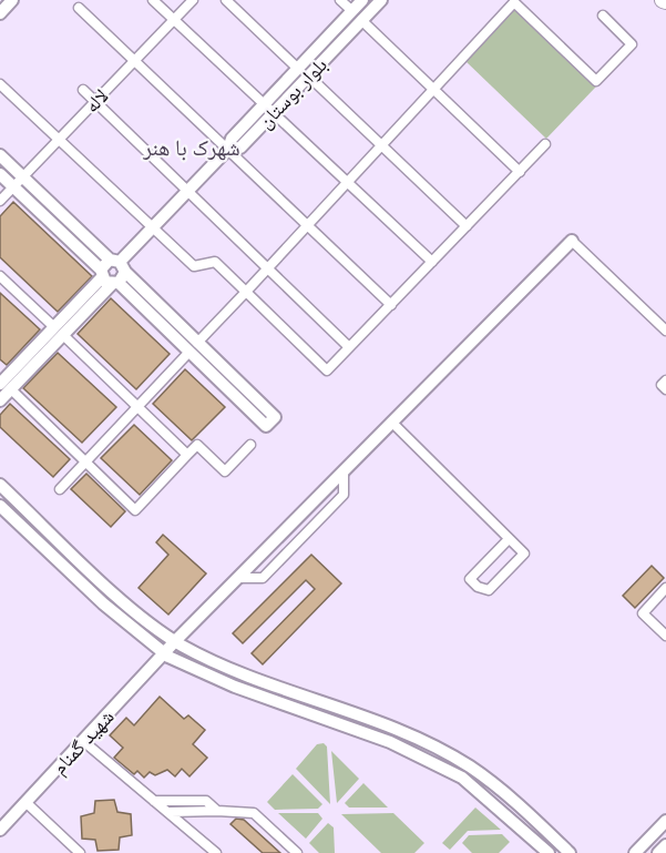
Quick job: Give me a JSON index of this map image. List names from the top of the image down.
{
  "streets": {
    "street": ["بلوار بوستان", "لاله", "شهید گمنام"]
  },
  "districts": ["شهرک با هنر"]
}
